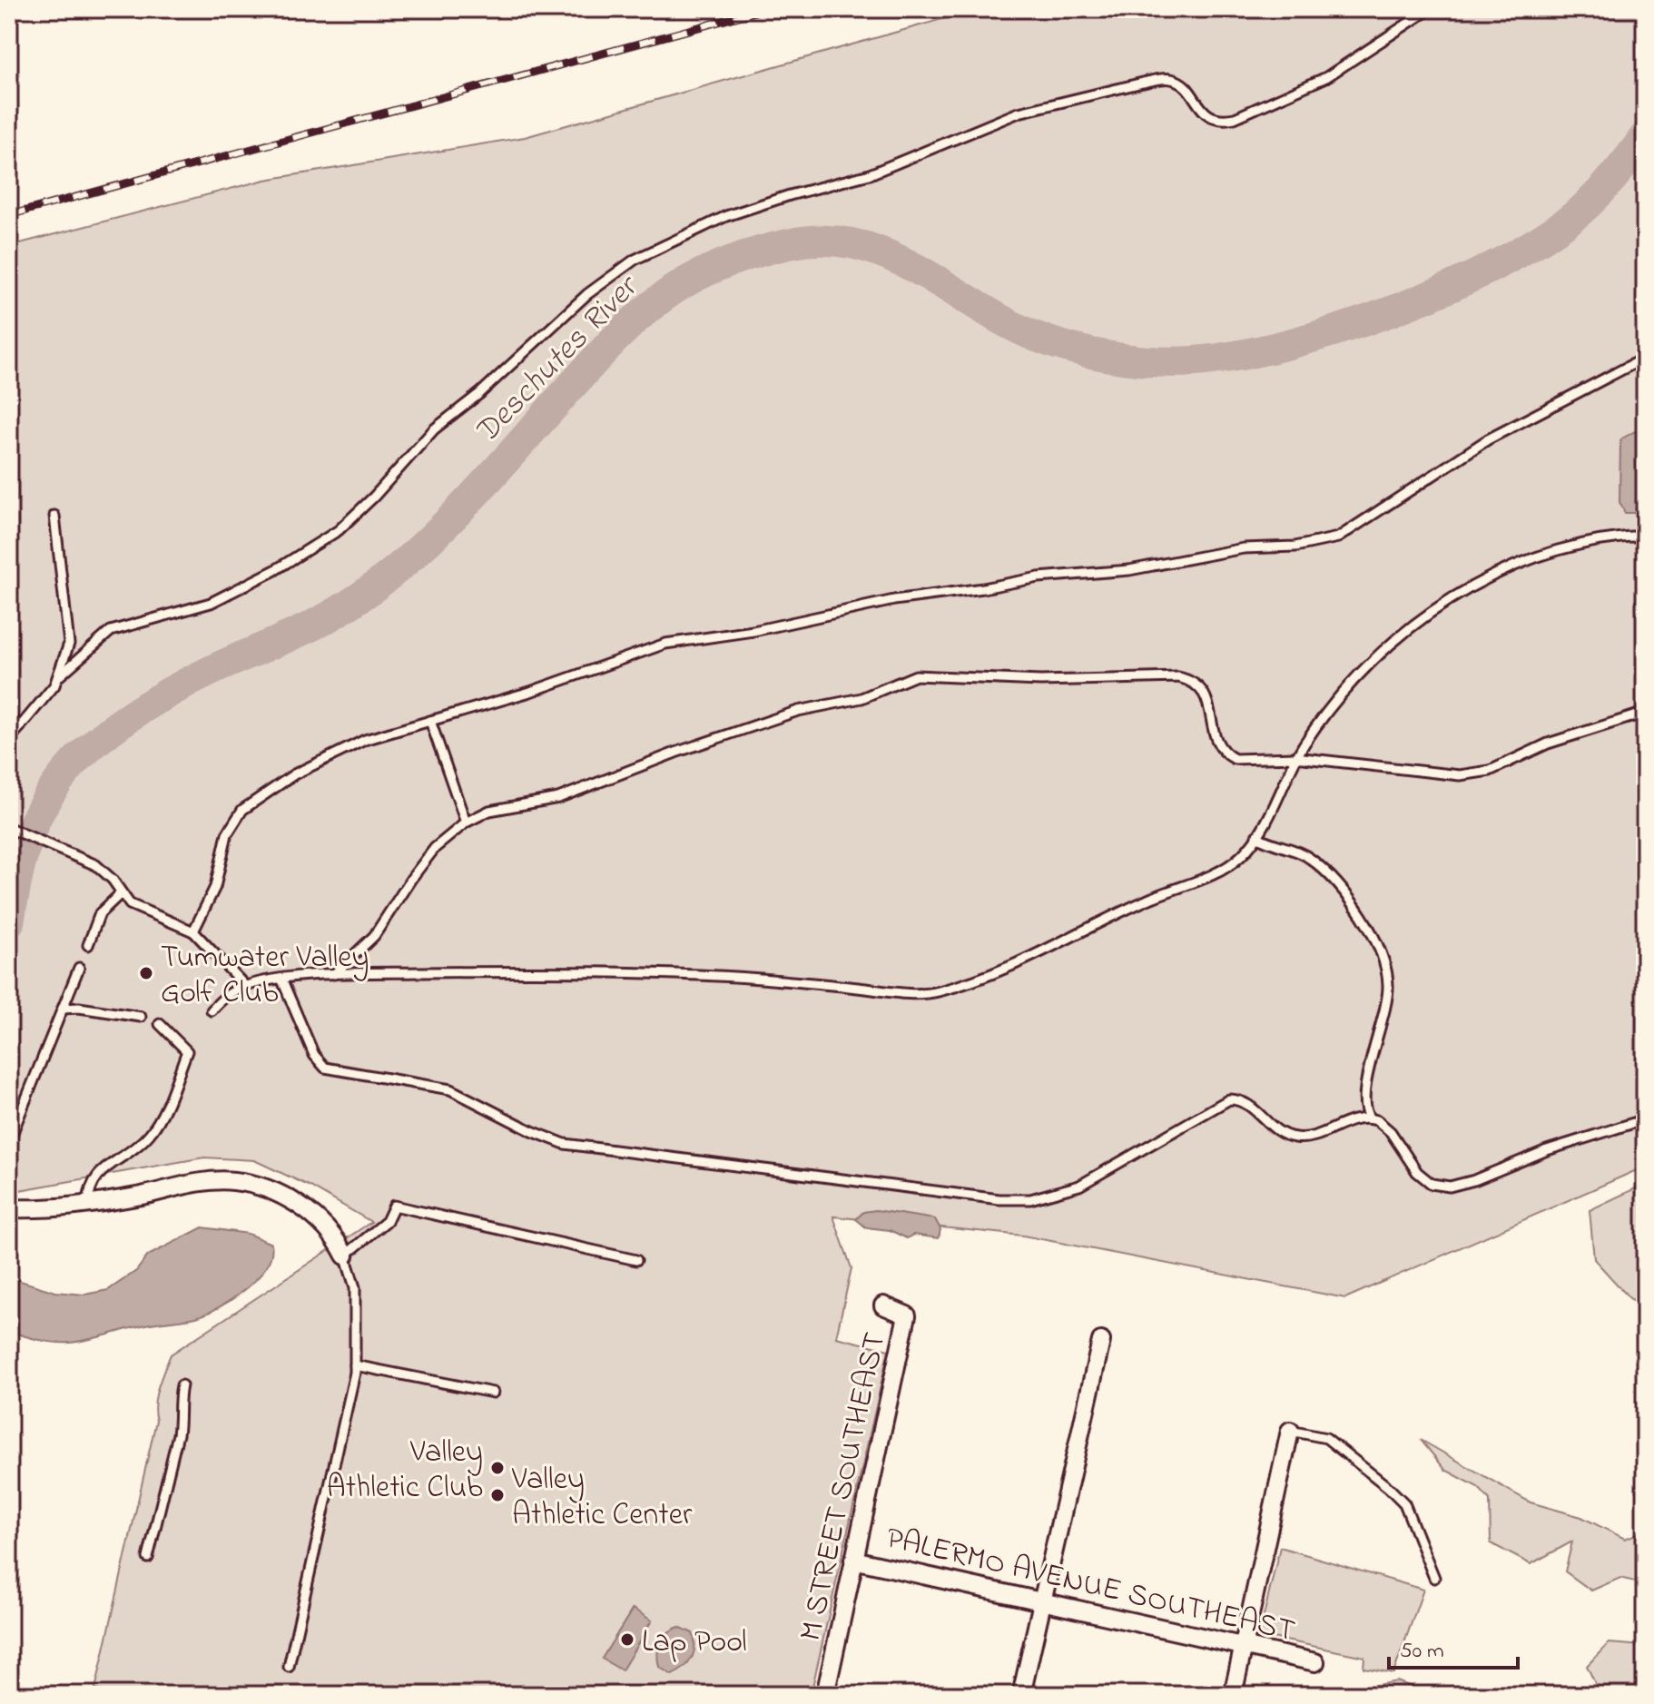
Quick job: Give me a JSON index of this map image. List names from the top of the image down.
{
  "streets": {
    "street": ["M STREET SOUTHEAST", "PALERMO AVENUE SOUTHEAST"]
  },
  "crossings": [
    ["M STREET SOUTHEAST", "PALERMO AVENUE SOUTHEAST"]
  ],
  "water": ["Deschutes River"],
  "places": [
    "Tumwater Valley Golf Club",
    "Valley Athletic Club",
    "Valley Athletic Center",
    "Lap Pool"
  ],
  "scale_bar": "50 m"
}
